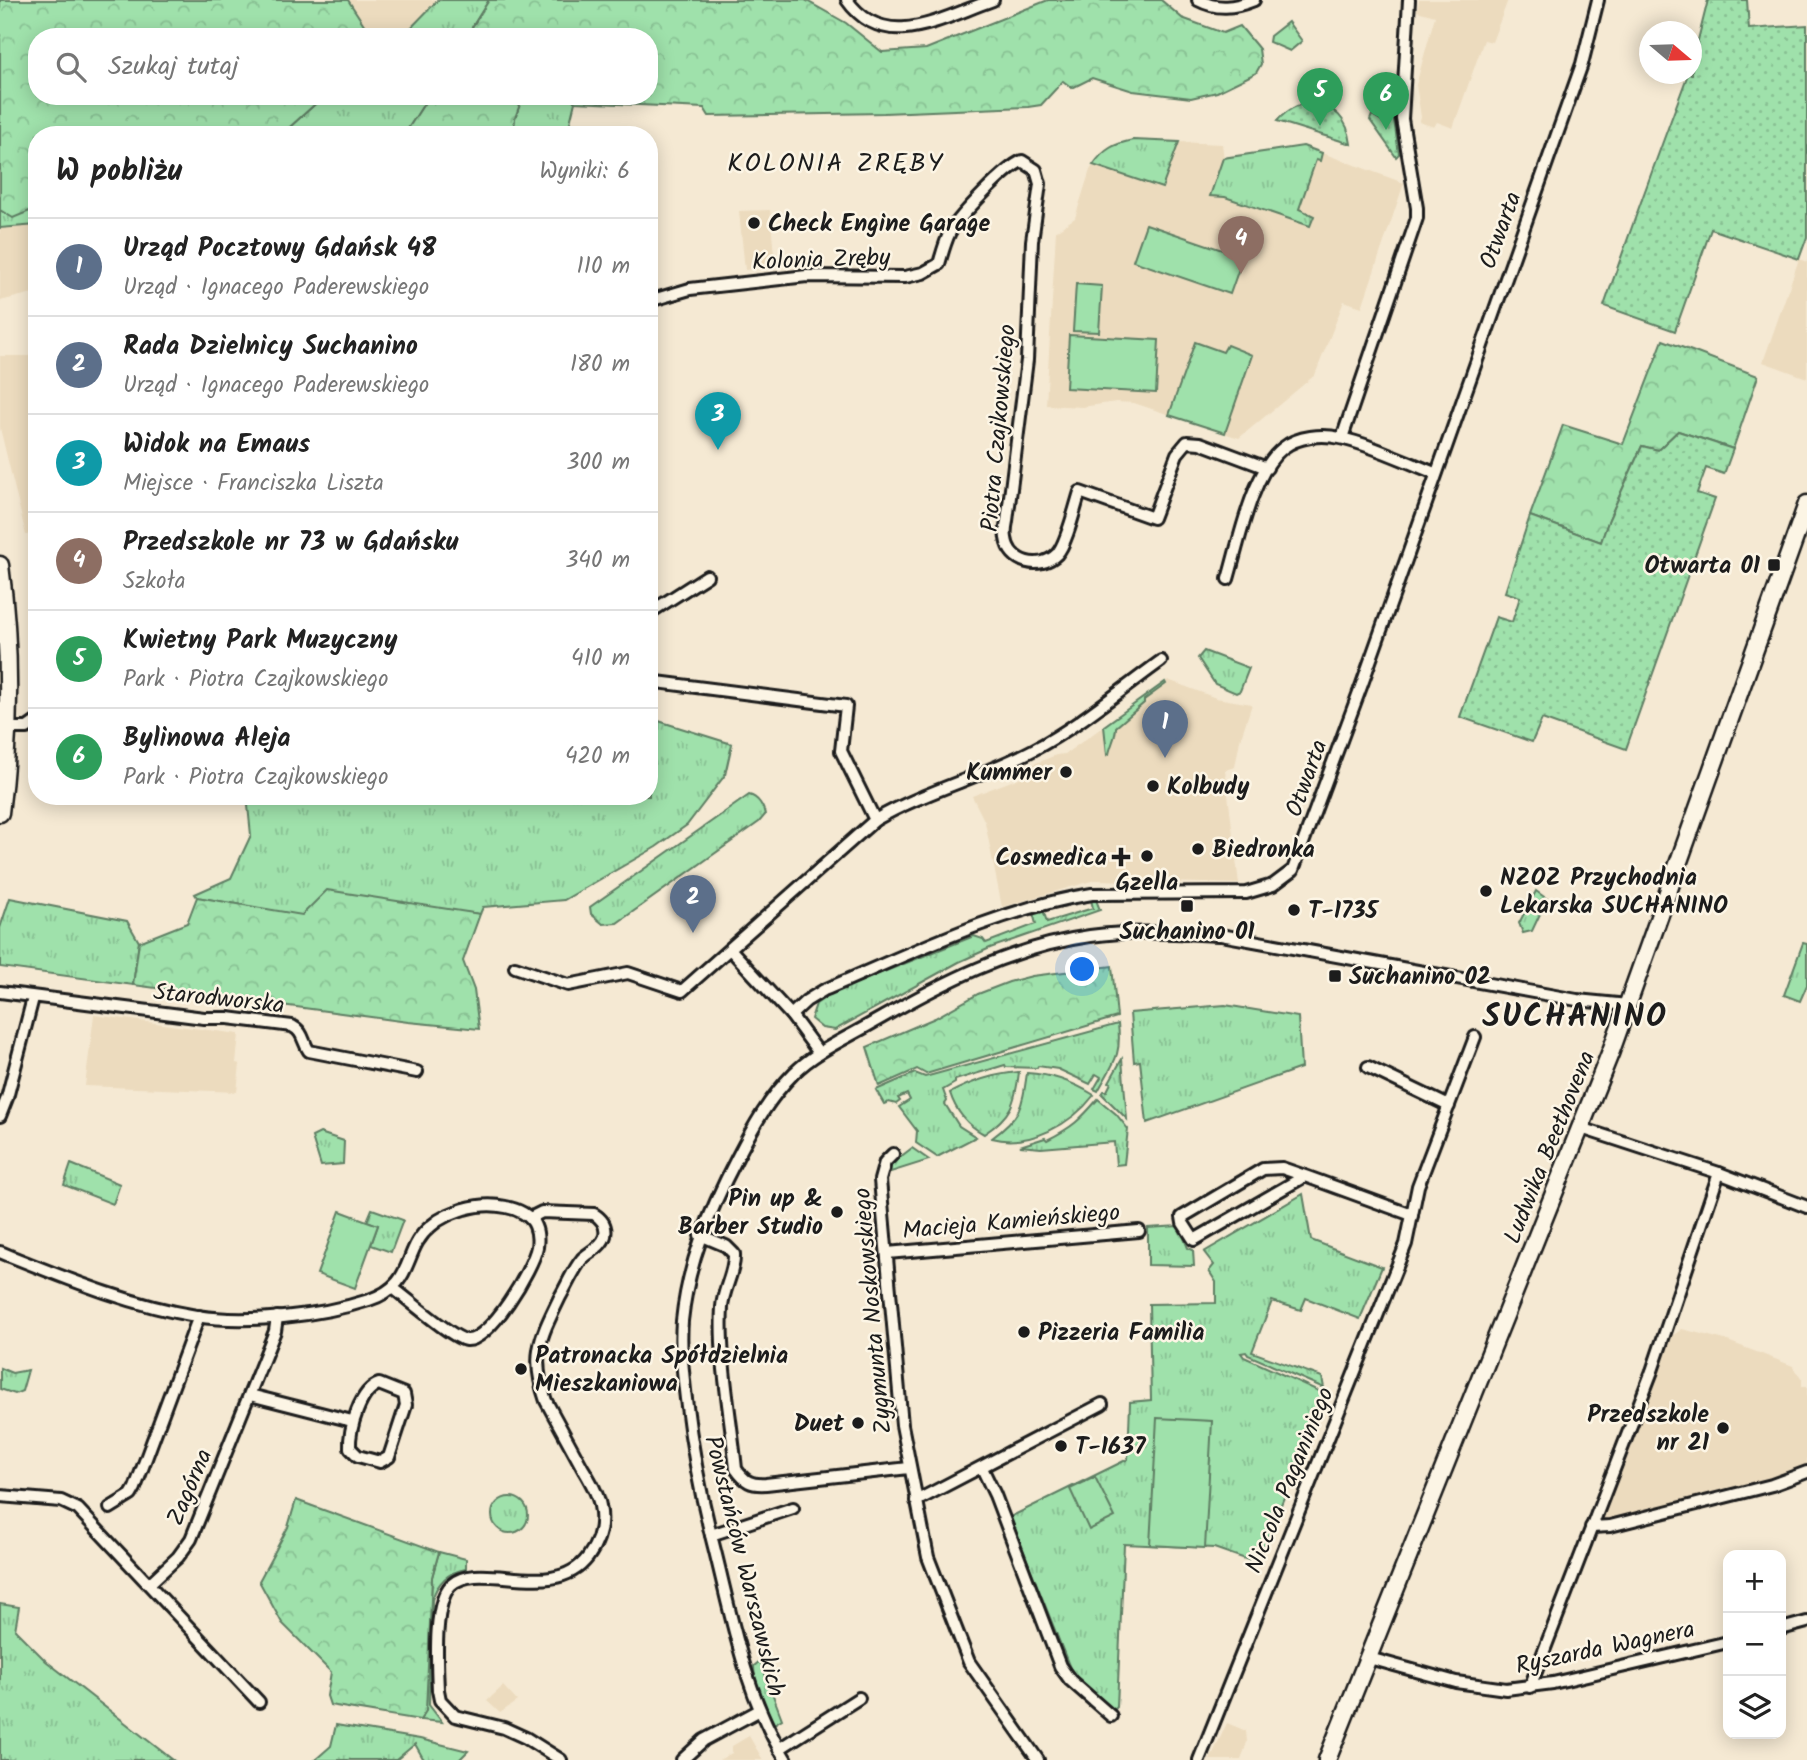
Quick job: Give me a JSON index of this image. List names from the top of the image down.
{
  "streets": {
    "street": [
      "Otwarta",
      "Kolonia Zręby",
      "Piotra Czajkowskiego",
      "Starodworska",
      "Ludwika Beethovena",
      "Macieja Kamieńskiego",
      "Zygmunta Noskowskiego",
      "Niccola Paganiniego",
      "Zagórna",
      "Powstańców Warszawskich",
      "Ryszarda Wagnera"
    ]
  },
  "crossings": [
    ["Kolonia Zręby", "Piotra Czajkowskiego"],
    ["Ludwika Beethovena", "Powstańców Warszawskich"],
    ["Ludwika Beethovena", "Ryszarda Wagnera"],
    ["Macieja Kamieńskiego", "Zygmunta Noskowskiego"],
    ["Zygmunta Noskowskiego", "Powstańców Warszawskich"]
  ],
  "districts": ["KOLONIA ZRĘBY", "SUCHANINO"],
  "places": {
    "other": [
      "Check Engine Garage",
      "Kummer",
      "Kolbudy",
      "Biedronka",
      "Gzella",
      "NZOZ Przychodnia Lekarska SUCHANINO",
      "T-1735",
      "Pin up & Barber Studio",
      "Pizzeria Familia",
      "Patronacka Spółdzielnia Mieszkaniowa",
      "Duet",
      "Przedszkole nr 21",
      "T-1637"
    ],
    "transit": ["Otwarta 01", "Suchanino 01", "Suchanino 02"],
    "health": ["Cosmedica"]
  },
  "north": "right",
  "page": {
    "search": "Szukaj tutaj",
    "pins": [
      "5",
      "6",
      "4",
      "3",
      "1",
      "2"
    ],
    "heading": ["W pobliżu", "Wyniki: 6"],
    "list": [
      {
        "mark": "1",
        "name": "Urząd Pocztowy Gdańsk 48",
        "note": "Urząd · Ignacego Paderewskiego",
        "value": "110 m"
      },
      {
        "mark": "2",
        "name": "Rada Dzielnicy Suchanino",
        "note": "Urząd · Ignacego Paderewskiego",
        "value": "180 m"
      },
      {
        "mark": "3",
        "name": "Widok na Emaus",
        "note": "Miejsce · Franciszka Liszta",
        "value": "300 m"
      },
      {
        "mark": "4",
        "name": "Przedszkole nr 73 w Gdańsku",
        "note": "Szkoła",
        "value": "340 m"
      },
      {
        "mark": "5",
        "name": "Kwietny Park Muzyczny",
        "note": "Park · Piotra Czajkowskiego",
        "value": "410 m"
      },
      {
        "mark": "6",
        "name": "Bylinowa Aleja",
        "note": "Park · Piotra Czajkowskiego",
        "value": "420 m"
      }
    ],
    "map_buttons": ["+", "−"]
  }
}
